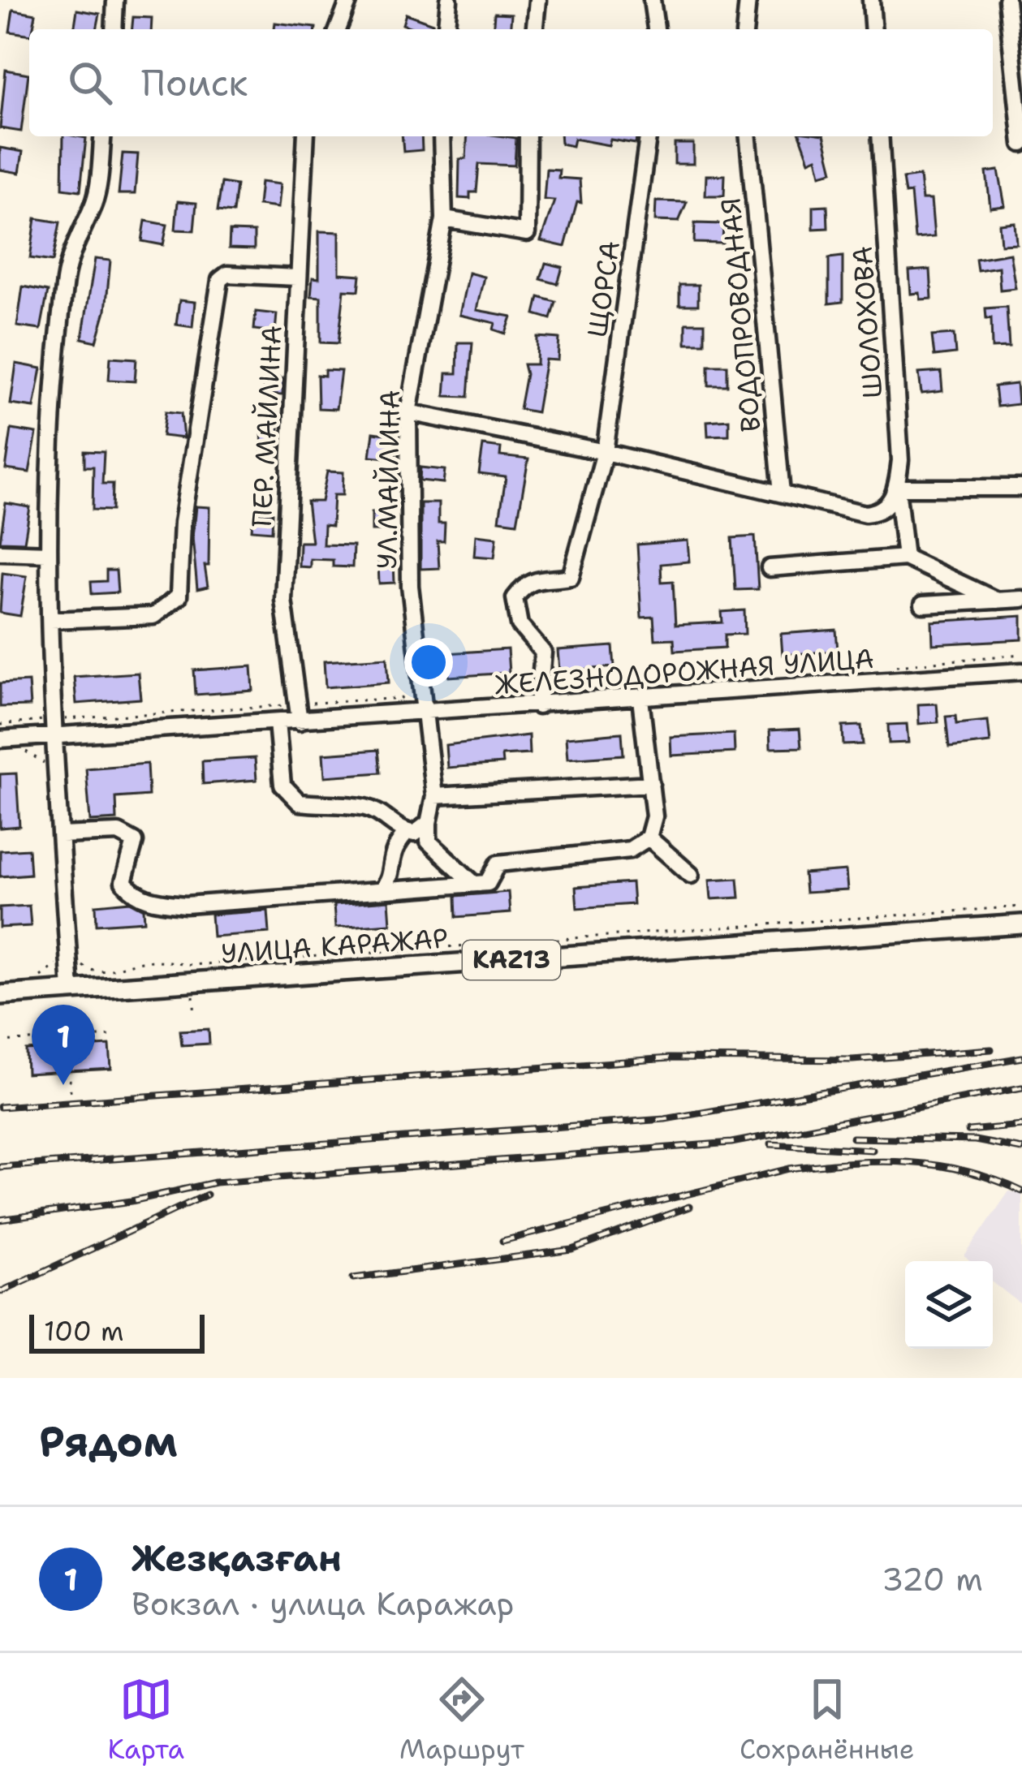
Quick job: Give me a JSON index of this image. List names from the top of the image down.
{
  "streets": {
    "main road": ["УЛИЦА КАРАЖАР", "KAZ13"],
    "street": [
      "ЩОРСА",
      "ВОДОПРОВОДНАЯ",
      "ШОЛОХОВА",
      "ПЕР. МАЙЛИНА",
      "УЛ.МАЙЛИНА",
      "ЖЕЛЕЗНОДОРОЖНАЯ УЛИЦА"
    ]
  },
  "crossings": [
    ["ЩОРСА", "ЖЕЛЕЗНОДОРОЖНАЯ УЛИЦА"],
    ["ВОДОПРОВОДНАЯ", "ШОЛОХОВА"],
    ["ПЕР. МАЙЛИНА", "ЖЕЛЕЗНОДОРОЖНАЯ УЛИЦА"],
    ["УЛ.МАЙЛИНА", "ЖЕЛЕЗНОДОРОЖНАЯ УЛИЦА"]
  ],
  "scale_bar": "100 m",
  "page": {
    "search": "Поиск",
    "pins": "1",
    "scale": "100 m",
    "heading": "Рядом",
    "list": [
      {
        "mark": "1",
        "name": "Жезқазған",
        "note": "Вокзал · улица Каражар",
        "value": "320 m"
      }
    ],
    "nav": ["Карта", "Маршрут", "Сохранённые"]
  }
}
